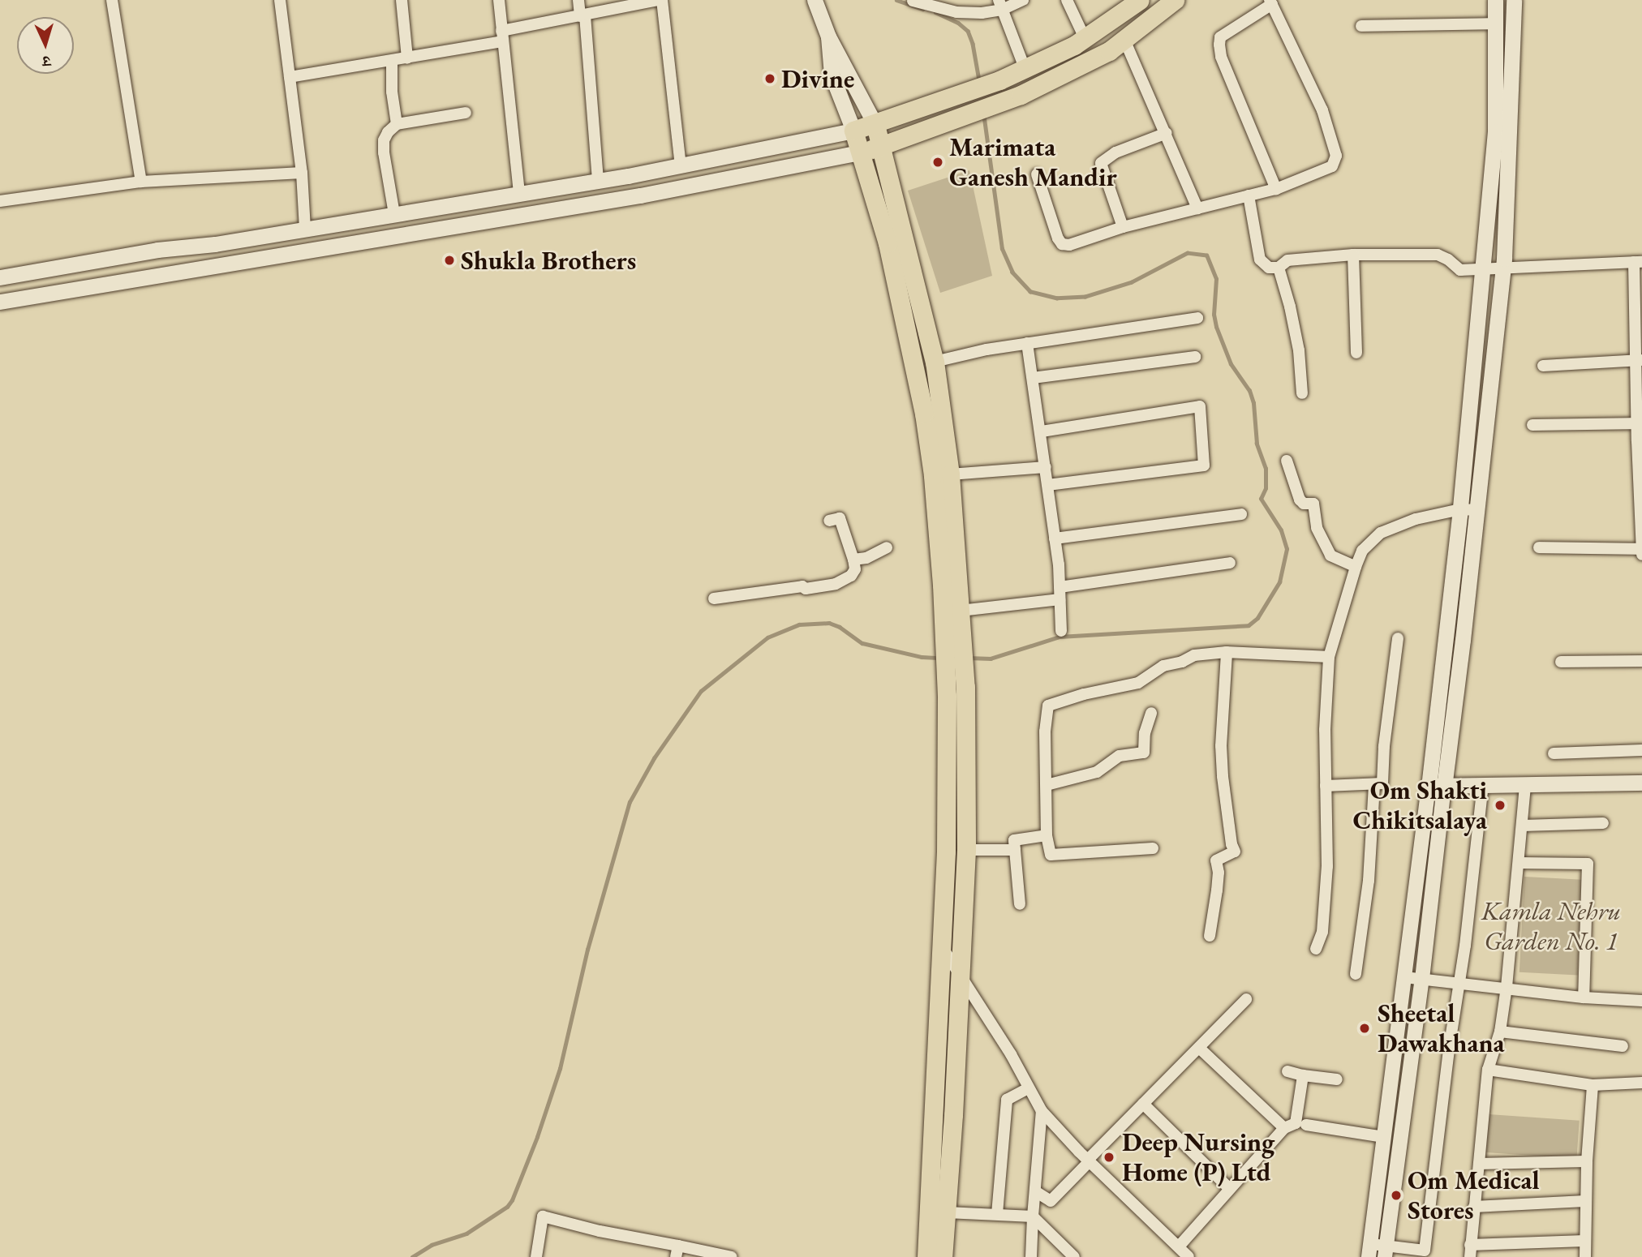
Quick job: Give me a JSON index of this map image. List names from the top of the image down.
{
  "parks": ["Kamla Nehru Garden No. 1"],
  "places": [
    "Divine",
    "Marimata Ganesh Mandir",
    "Shukla Brothers",
    "Om Shakti Chikitsalaya",
    "Sheetal Dawakhana",
    "Deep Nursing Home (P) Ltd",
    "Om Medical Stores"
  ],
  "north": "bottom"
}
